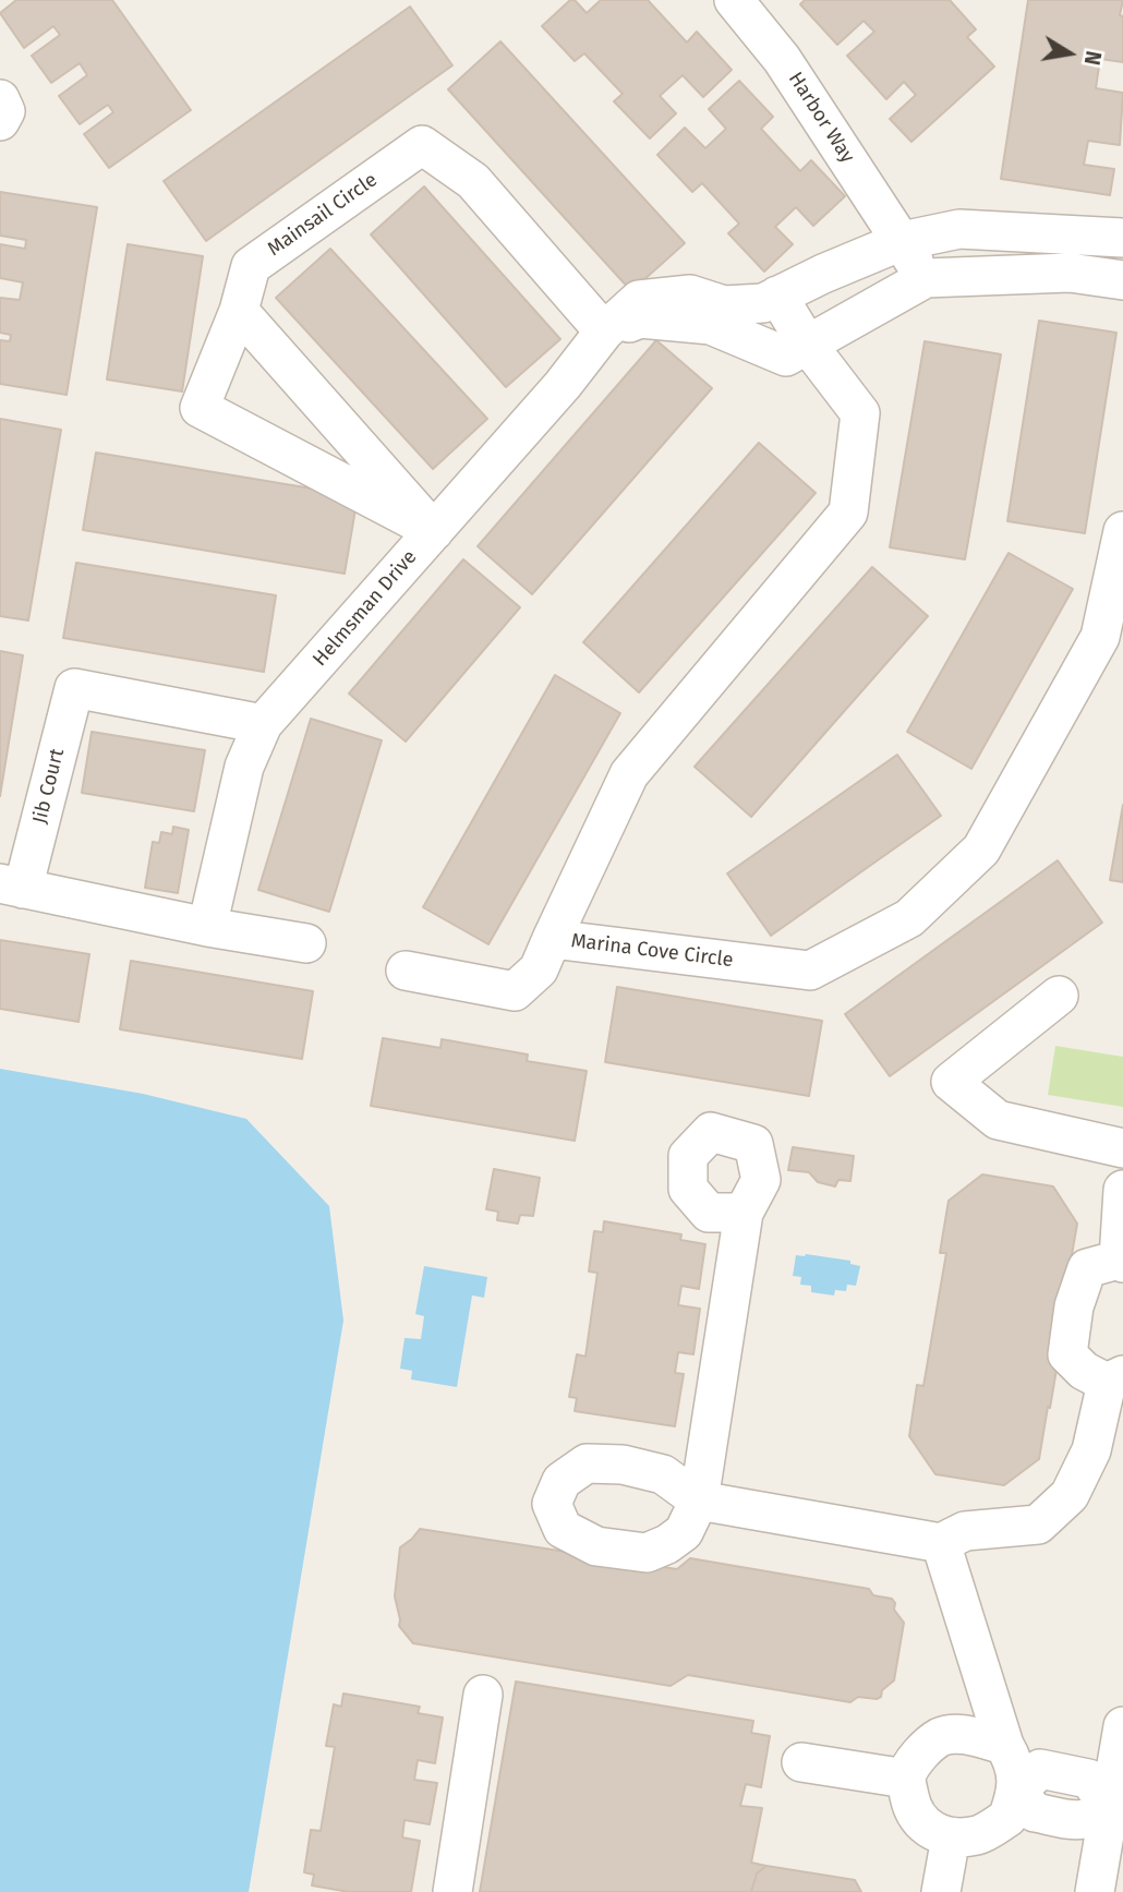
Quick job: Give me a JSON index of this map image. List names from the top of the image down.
{
  "streets": {
    "street": [
      "Harbor Way",
      "Mainsail Circle",
      "Helmsman Drive",
      "Jib Court",
      "Marina Cove Circle"
    ]
  },
  "crossings": [
    ["Mainsail Circle", "Helmsman Drive"],
    ["Helmsman Drive", "Jib Court"]
  ],
  "north": "right"
}
